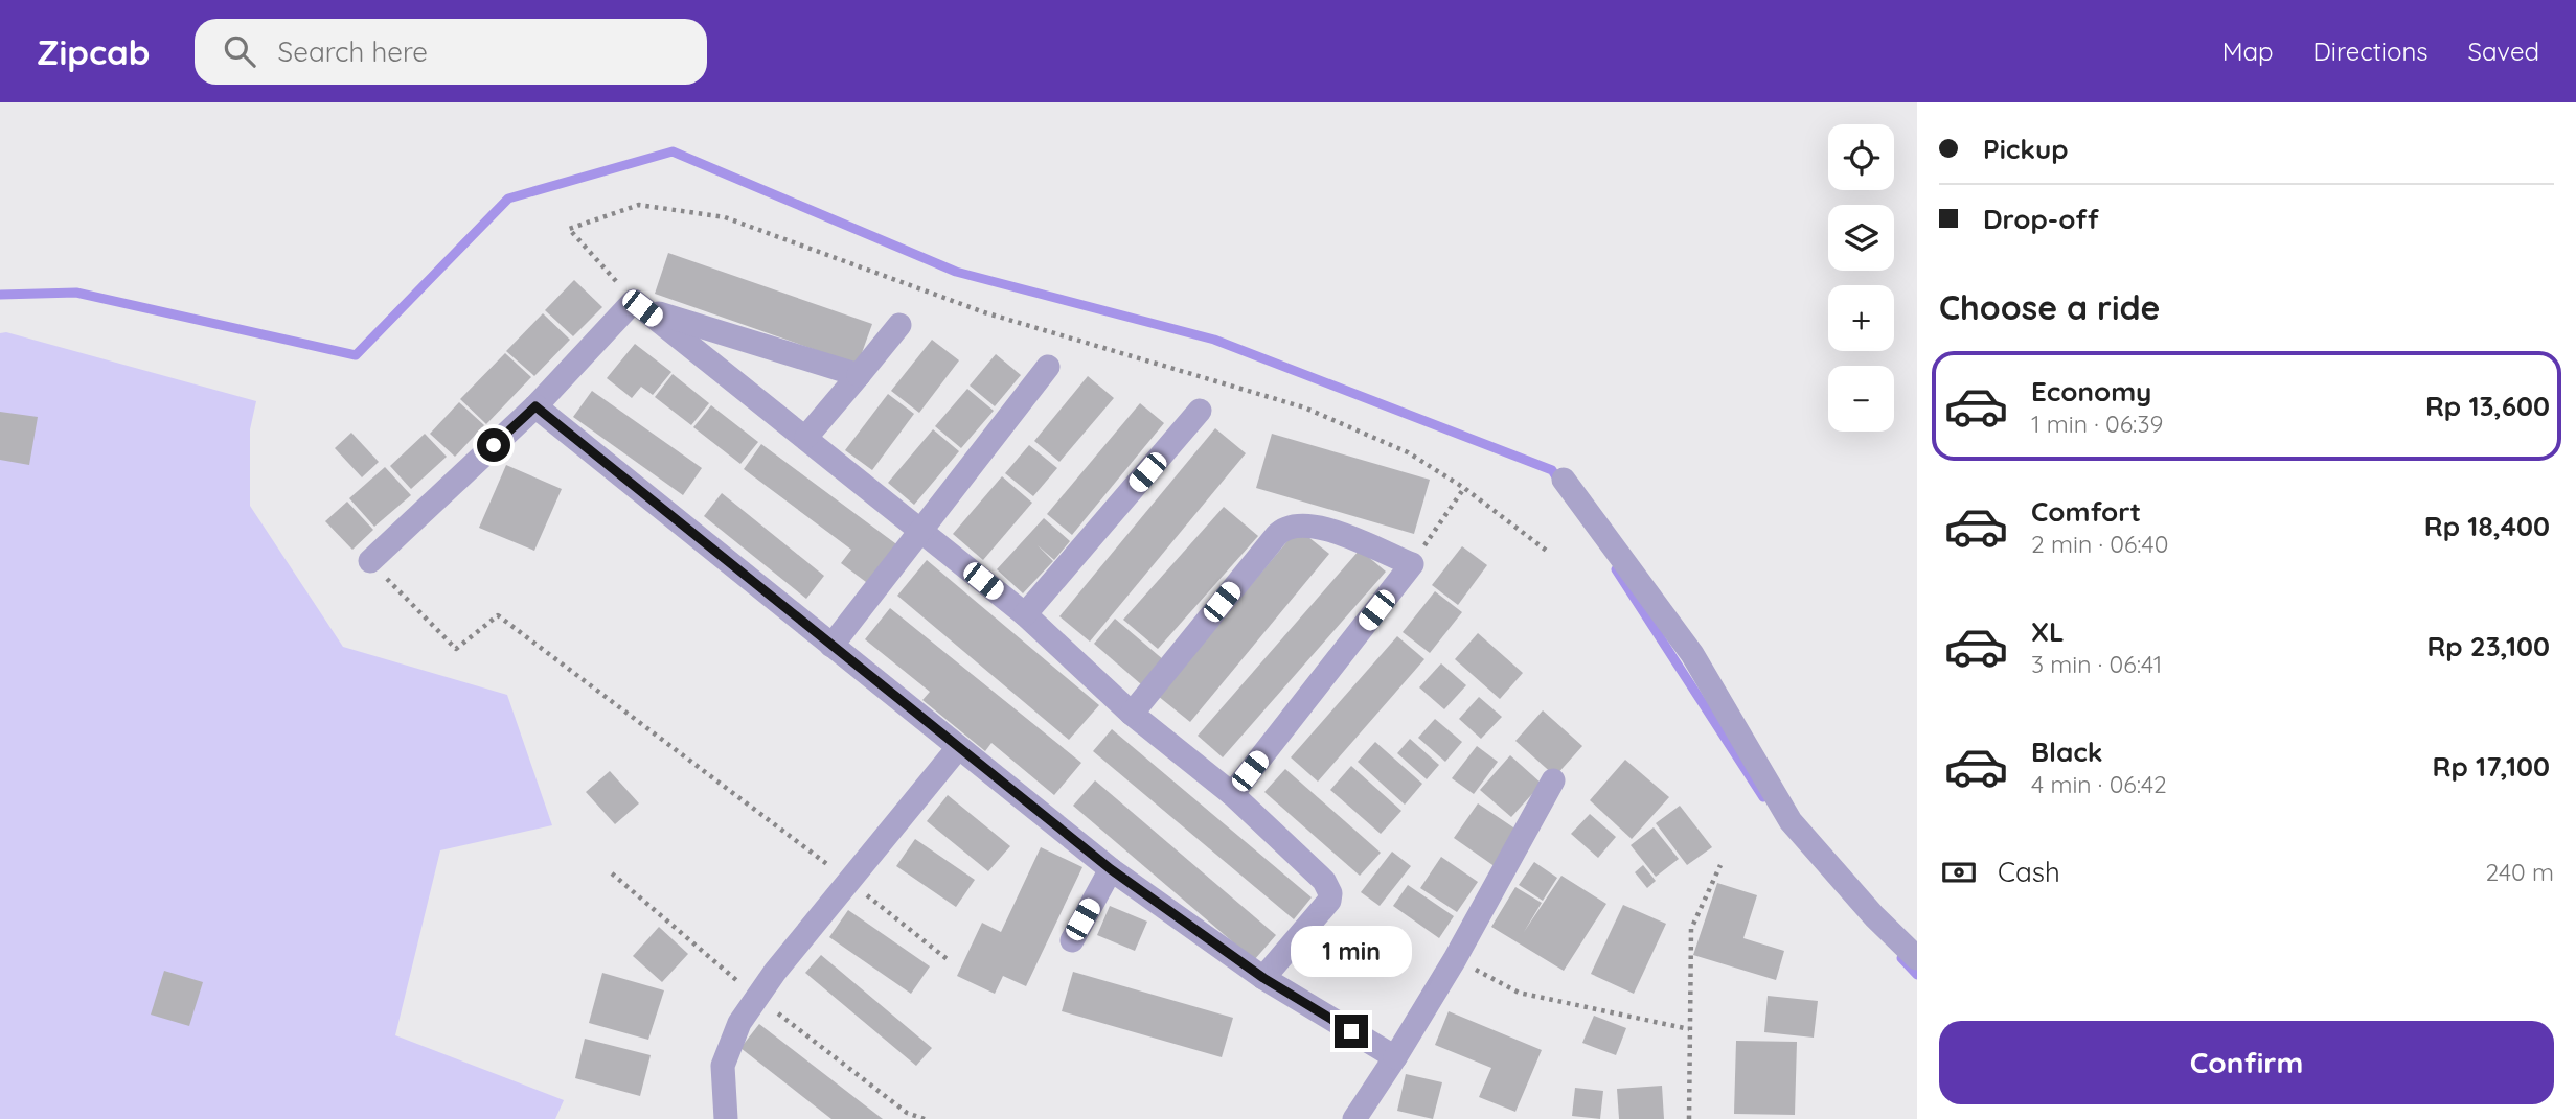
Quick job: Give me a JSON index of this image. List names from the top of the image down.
{
  "page": {
    "header": "Zipcab",
    "search": "Search here",
    "nav": ["Map", "Directions", "Saved"],
    "banner": ["Pickup", "Drop-off"],
    "map_buttons": ["+", "−"],
    "heading": "Choose a ride",
    "list": [
      {
        "name": "Economy",
        "note": "1 min · 06:39",
        "value": "Rp 13,600"
      },
      {
        "name": "Comfort",
        "note": "2 min · 06:40",
        "value": "Rp 18,400"
      },
      {
        "name": "XL",
        "note": "3 min · 06:41",
        "value": "Rp 23,100"
      },
      {
        "name": "Black",
        "note": "4 min · 06:42",
        "value": "Rp 17,100"
      }
    ],
    "pay": ["Cash", "240 m"],
    "bubble": "1 min",
    "buttons": "Confirm"
  }
}
